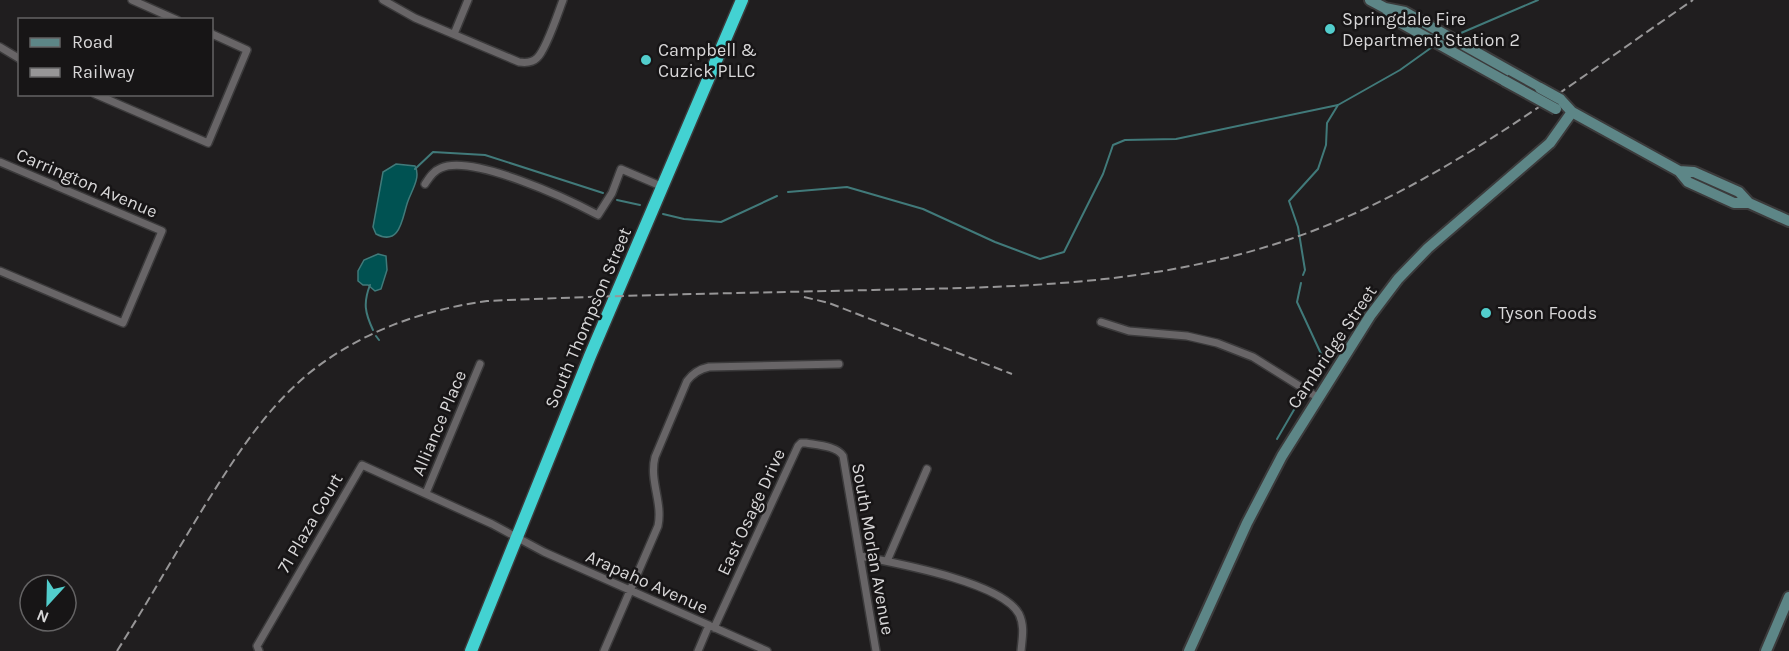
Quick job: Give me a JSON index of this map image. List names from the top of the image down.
{
  "streets": {
    "highway": ["South Thompson Street"],
    "street": [
      "Carrington Avenue",
      "Cambridge Street",
      "Alliance Place",
      "East Osage Drive",
      "71 Plaza Court",
      "South Morlan Avenue",
      "Arapaho Avenue"
    ]
  },
  "crossings": [
    ["South Thompson Street", "71 Plaza Court"],
    ["South Thompson Street", "Arapaho Avenue"],
    ["Alliance Place", "71 Plaza Court"],
    ["East Osage Drive", "South Morlan Avenue"],
    ["East Osage Drive", "Arapaho Avenue"],
    ["71 Plaza Court", "Arapaho Avenue"]
  ],
  "places": ["Springdale Fire Department Station 2", "Campbell & Cuzick PLLC", "Tyson Foods"],
  "legend": ["Road", "Railway"],
  "north": "bottom"
}
